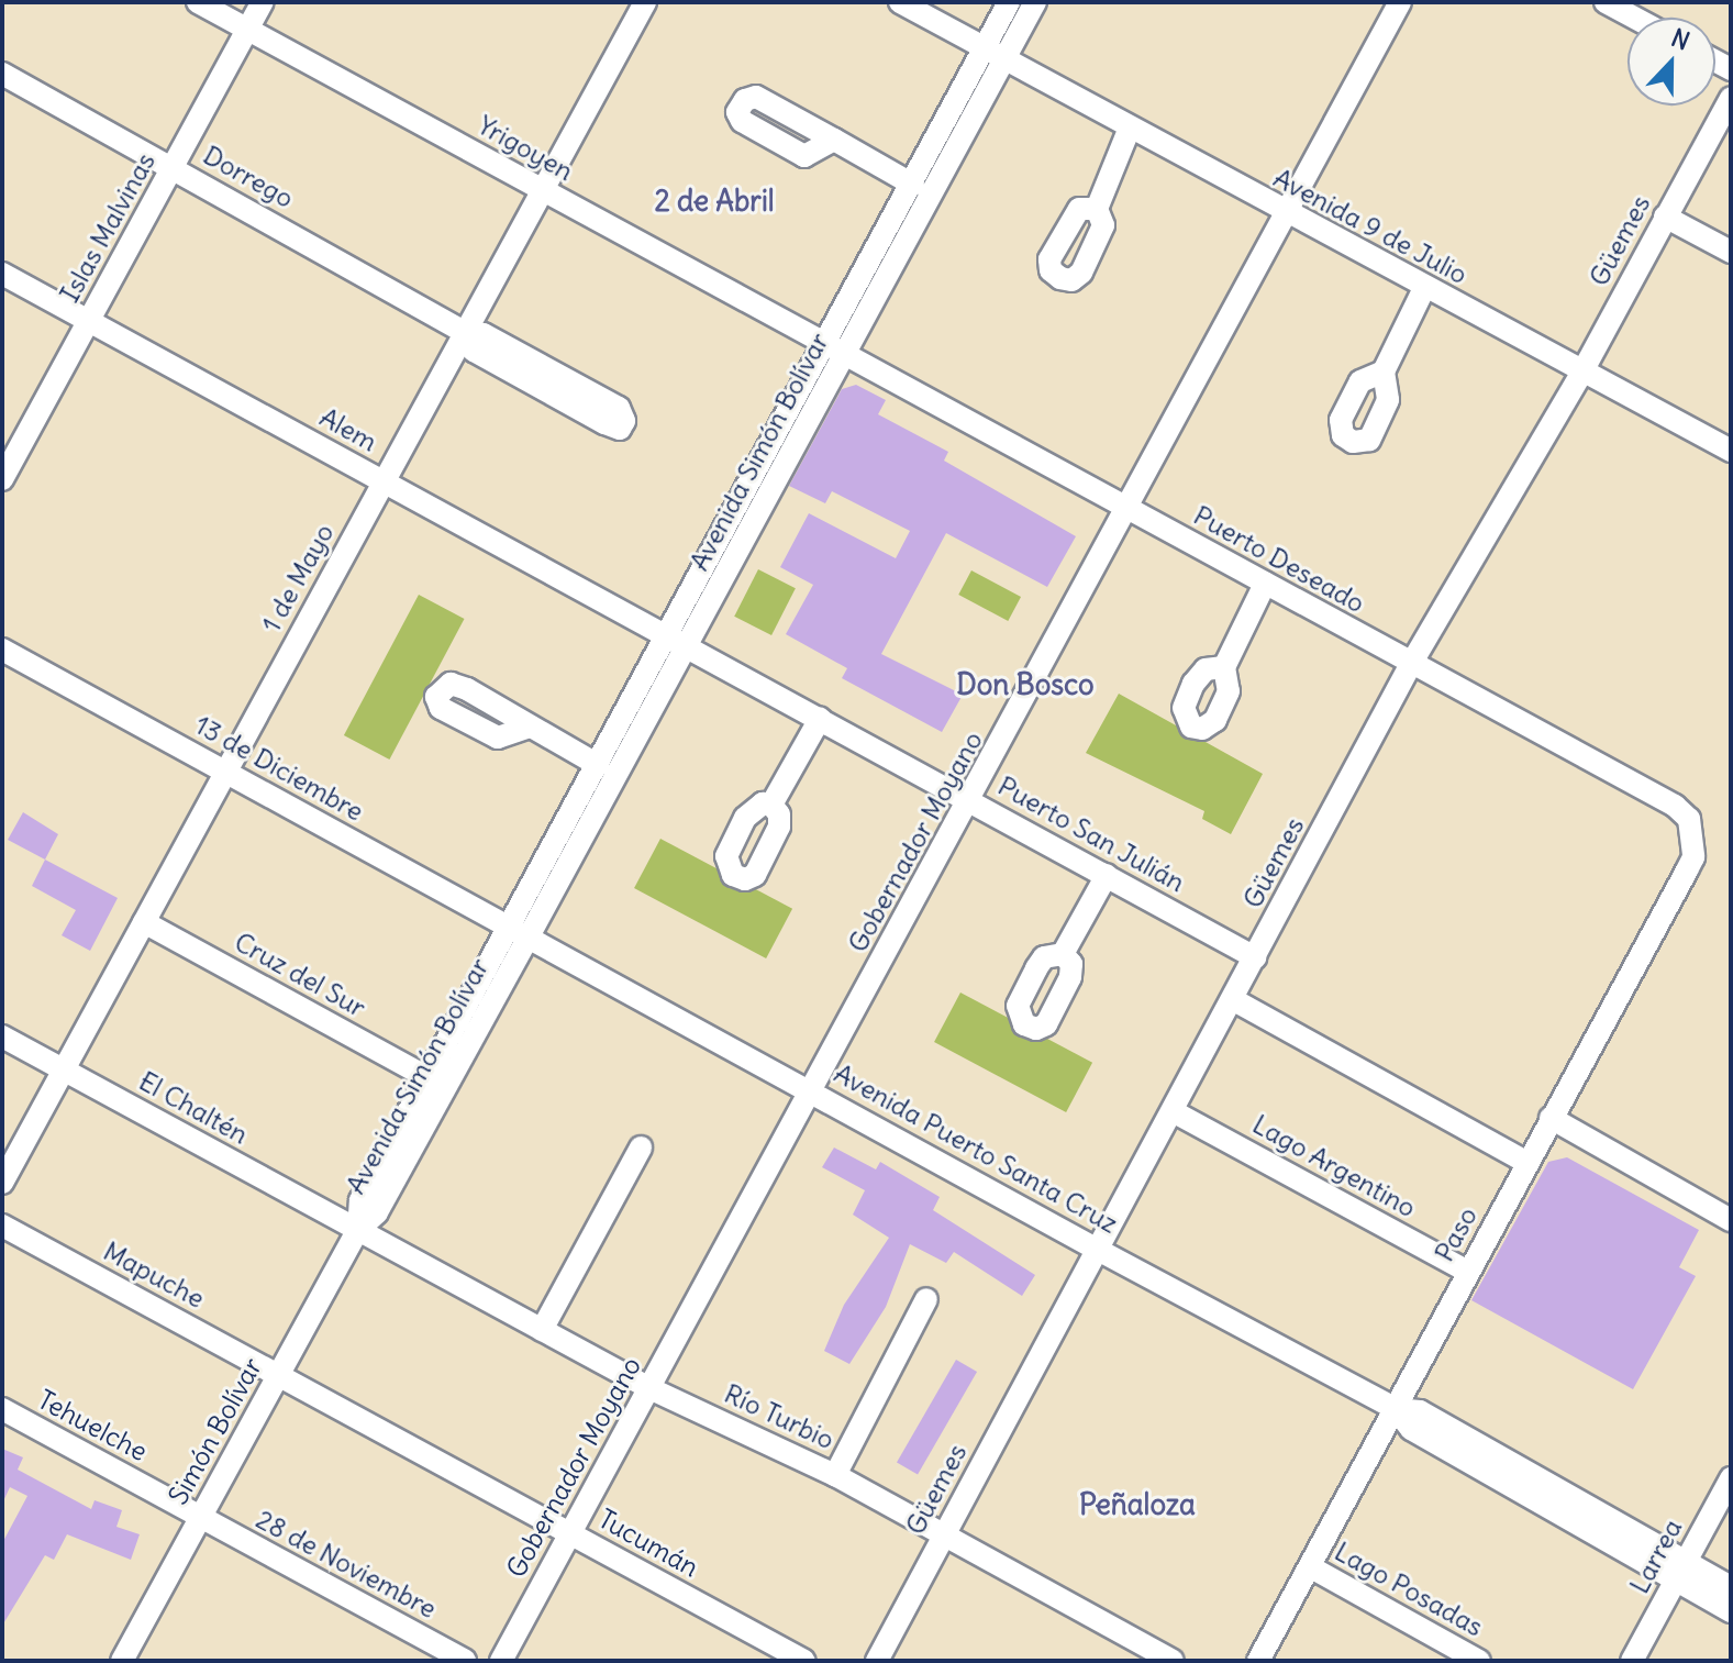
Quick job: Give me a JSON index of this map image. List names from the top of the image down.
{
  "streets": {
    "street": [
      "Yrigoyen",
      "Dorrego",
      "Avenida 9 de Julio",
      "Islas Malvinas",
      "Güemes",
      "Alem",
      "Avenida Simón Bolívar",
      "Puerto Deseado",
      "1 de Mayo",
      "13 de Diciembre",
      "Puerto San Julián",
      "Gobernador Moyano",
      "Cruz del Sur",
      "El Chaltén",
      "Avenida Puerto Santa Cruz",
      "Lago Argentino",
      "Paso",
      "Mapuche",
      "Río Turbio",
      "Tehuelche",
      "Simón Bolívar",
      "Tucumán",
      "Larrea",
      "28 de Noviembre",
      "Lago Posadas"
    ]
  },
  "crossings": [
    ["Yrigoyen", "Islas Malvinas"],
    ["Yrigoyen", "Avenida Simón Bolívar"],
    ["Yrigoyen", "Puerto Deseado"],
    ["Yrigoyen", "1 de Mayo"],
    ["Dorrego", "Islas Malvinas"],
    ["Dorrego", "1 de Mayo"],
    ["Avenida 9 de Julio", "Güemes"],
    ["Avenida 9 de Julio", "Avenida Simón Bolívar"],
    ["Avenida 9 de Julio", "Gobernador Moyano"],
    ["Islas Malvinas", "Alem"],
    ["Güemes", "Puerto Deseado"],
    ["Güemes", "Puerto San Julián"],
    ["Güemes", "Avenida Puerto Santa Cruz"],
    ["Güemes", "Lago Argentino"],
    ["Güemes", "Río Turbio"],
    ["Alem", "Avenida Simón Bolívar"],
    ["Alem", "1 de Mayo"],
    ["Alem", "Puerto San Julián"],
    ["Avenida Simón Bolívar", "Puerto Deseado"],
    ["Avenida Simón Bolívar", "13 de Diciembre"],
    ["Avenida Simón Bolívar", "Puerto San Julián"],
    ["Avenida Simón Bolívar", "Cruz del Sur"],
    ["Avenida Simón Bolívar", "El Chaltén"],
    ["Avenida Simón Bolívar", "Avenida Puerto Santa Cruz"],
    ["Avenida Simón Bolívar", "Río Turbio"],
    ["Avenida Simón Bolívar", "Simón Bolívar"],
    ["Puerto Deseado", "Gobernador Moyano"],
    ["Puerto Deseado", "Paso"],
    ["1 de Mayo", "13 de Diciembre"],
    ["1 de Mayo", "Cruz del Sur"],
    ["1 de Mayo", "El Chaltén"],
    ["13 de Diciembre", "Avenida Puerto Santa Cruz"],
    ["Puerto San Julián", "Gobernador Moyano"],
    ["Gobernador Moyano", "Avenida Puerto Santa Cruz"],
    ["Gobernador Moyano", "Río Turbio"],
    ["Gobernador Moyano", "Tucumán"],
    ["El Chaltén", "Río Turbio"],
    ["El Chaltén", "Simón Bolívar"],
    ["Avenida Puerto Santa Cruz", "Paso"],
    ["Avenida Puerto Santa Cruz", "Larrea"],
    ["Lago Argentino", "Paso"],
    ["Paso", "Lago Posadas"],
    ["Mapuche", "Simón Bolívar"],
    ["Mapuche", "Tucumán"],
    ["Río Turbio", "Simón Bolívar"],
    ["Tehuelche", "Simón Bolívar"],
    ["Tehuelche", "28 de Noviembre"],
    ["Simón Bolívar", "Tucumán"],
    ["Simón Bolívar", "28 de Noviembre"]
  ],
  "districts": ["2 de Abril", "Don Bosco", "Peñaloza"],
  "north": "top"
}
